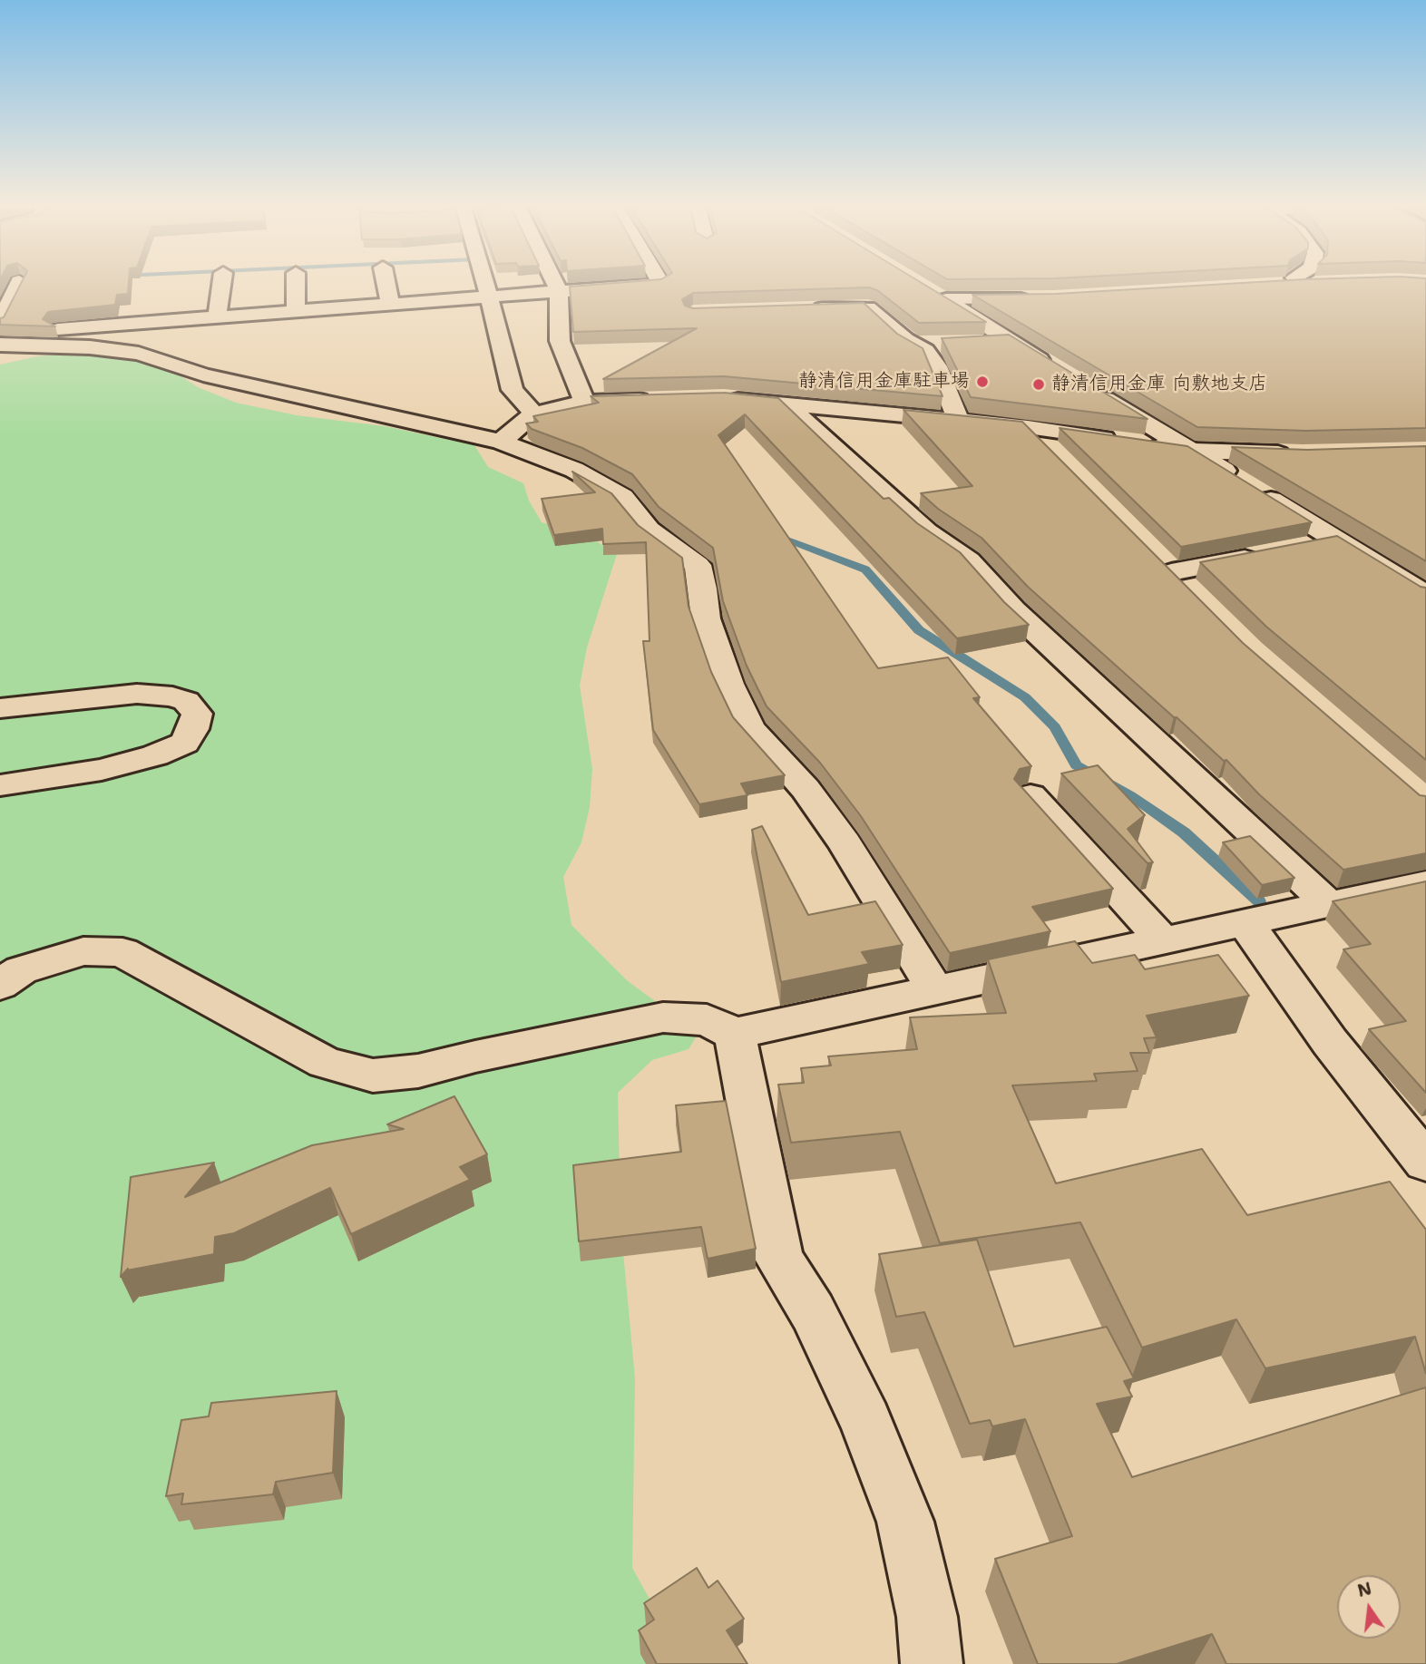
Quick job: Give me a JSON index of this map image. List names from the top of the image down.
{
  "places": ["静清信用金庫駐車場", "静清信用金庫 向敷地支店"],
  "north": "top"
}
